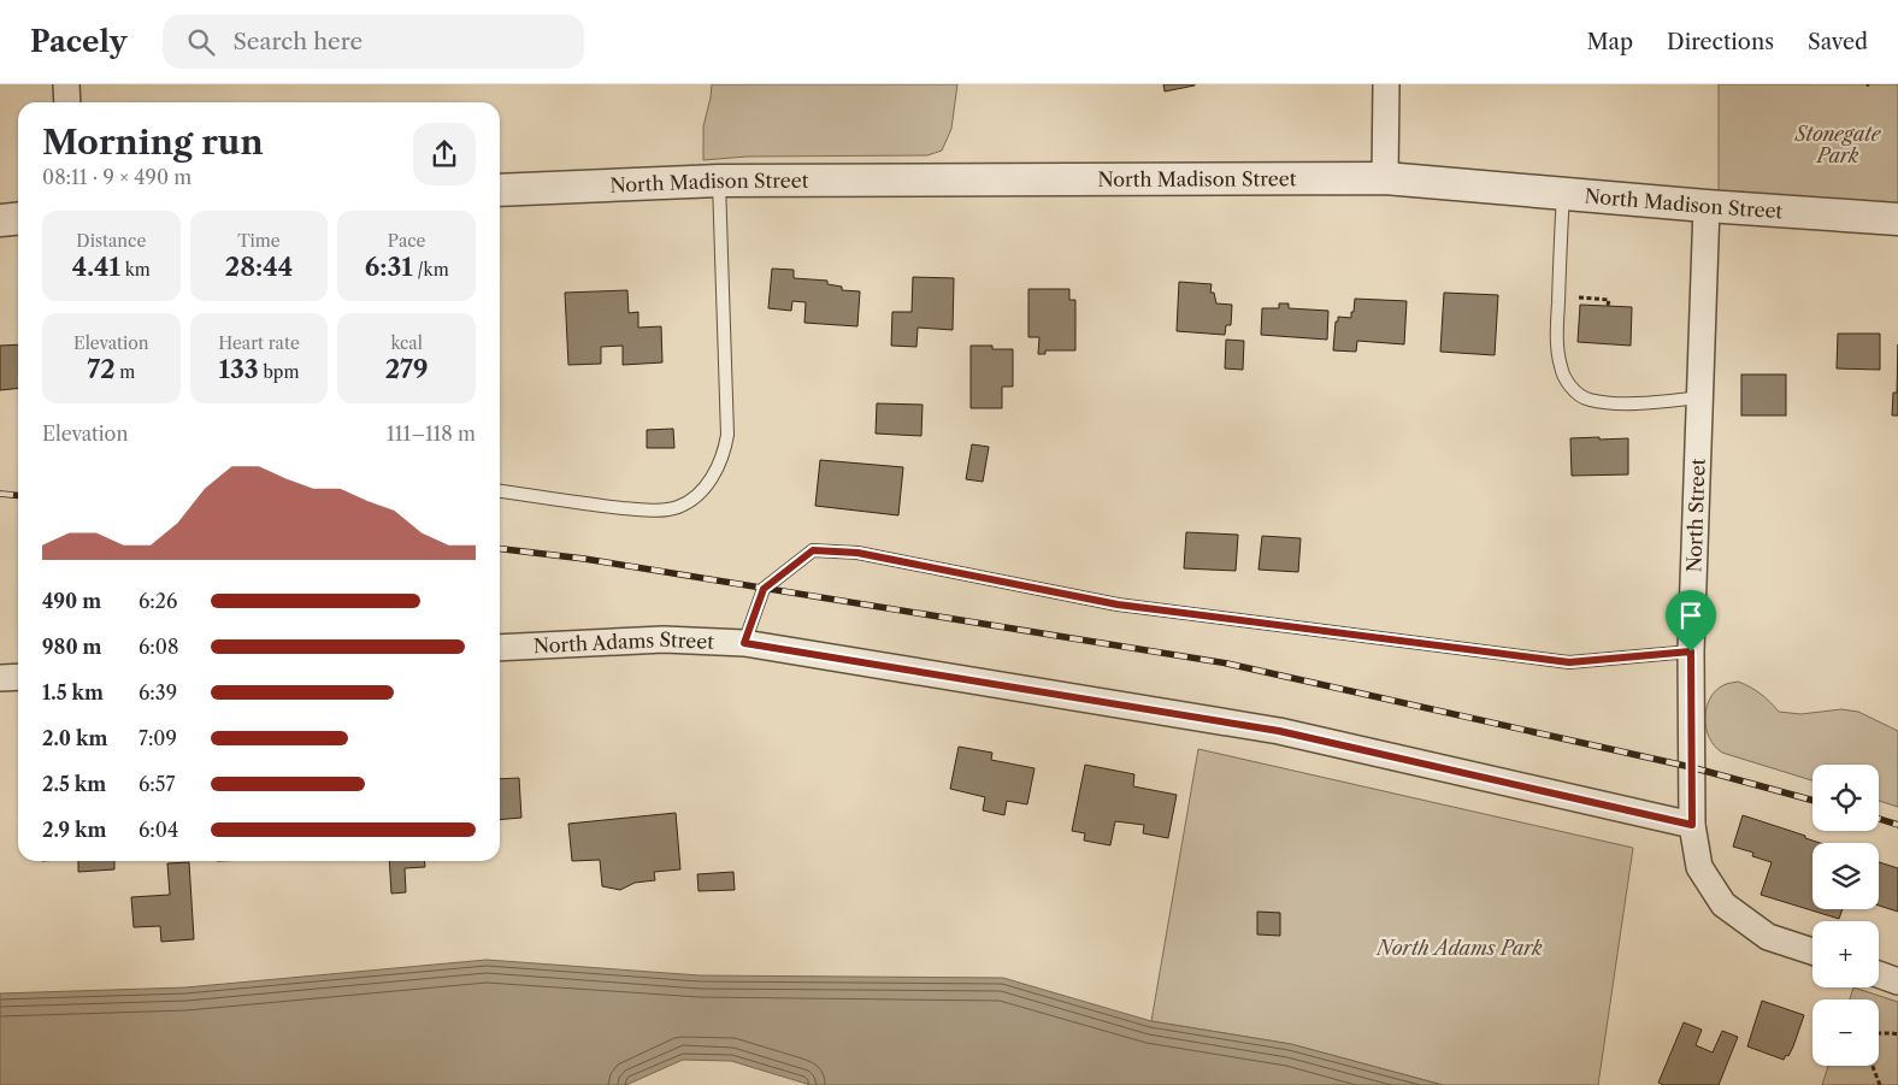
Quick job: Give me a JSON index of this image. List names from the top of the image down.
{
  "streets": {
    "street": ["North Madison Street", "North Street", "North Adams Street"]
  },
  "crossings": [
    ["North Madison Street", "North Street"],
    ["North Street", "North Adams Street"]
  ],
  "parks": ["Stonegate Park", "North Adams Park"],
  "page": {
    "header": "Pacely",
    "search": "Search here",
    "nav": ["Map", "Directions", "Saved"],
    "heading": ["Morning run", "08:11 · 9 × 490 m"],
    "stats": [
      ["Distance", "4.41 km"],
      ["Time", "28:44"],
      ["Pace", "6:31 /km"],
      ["Elevation", "72 m"],
      ["Heart rate", "133 bpm"],
      ["kcal", "279"]
    ],
    "chart": ["Elevation", "111–118 m"],
    "list": [
      {
        "name": "490 m",
        "note": "6:26"
      },
      {
        "name": "980 m",
        "note": "6:08"
      },
      {
        "name": "1.5 km",
        "note": "6:39"
      },
      {
        "name": "2.0 km",
        "note": "7:09"
      },
      {
        "name": "2.5 km",
        "note": "6:57"
      },
      {
        "name": "2.9 km",
        "note": "6:04"
      }
    ],
    "map_buttons": ["+", "−"]
  }
}
